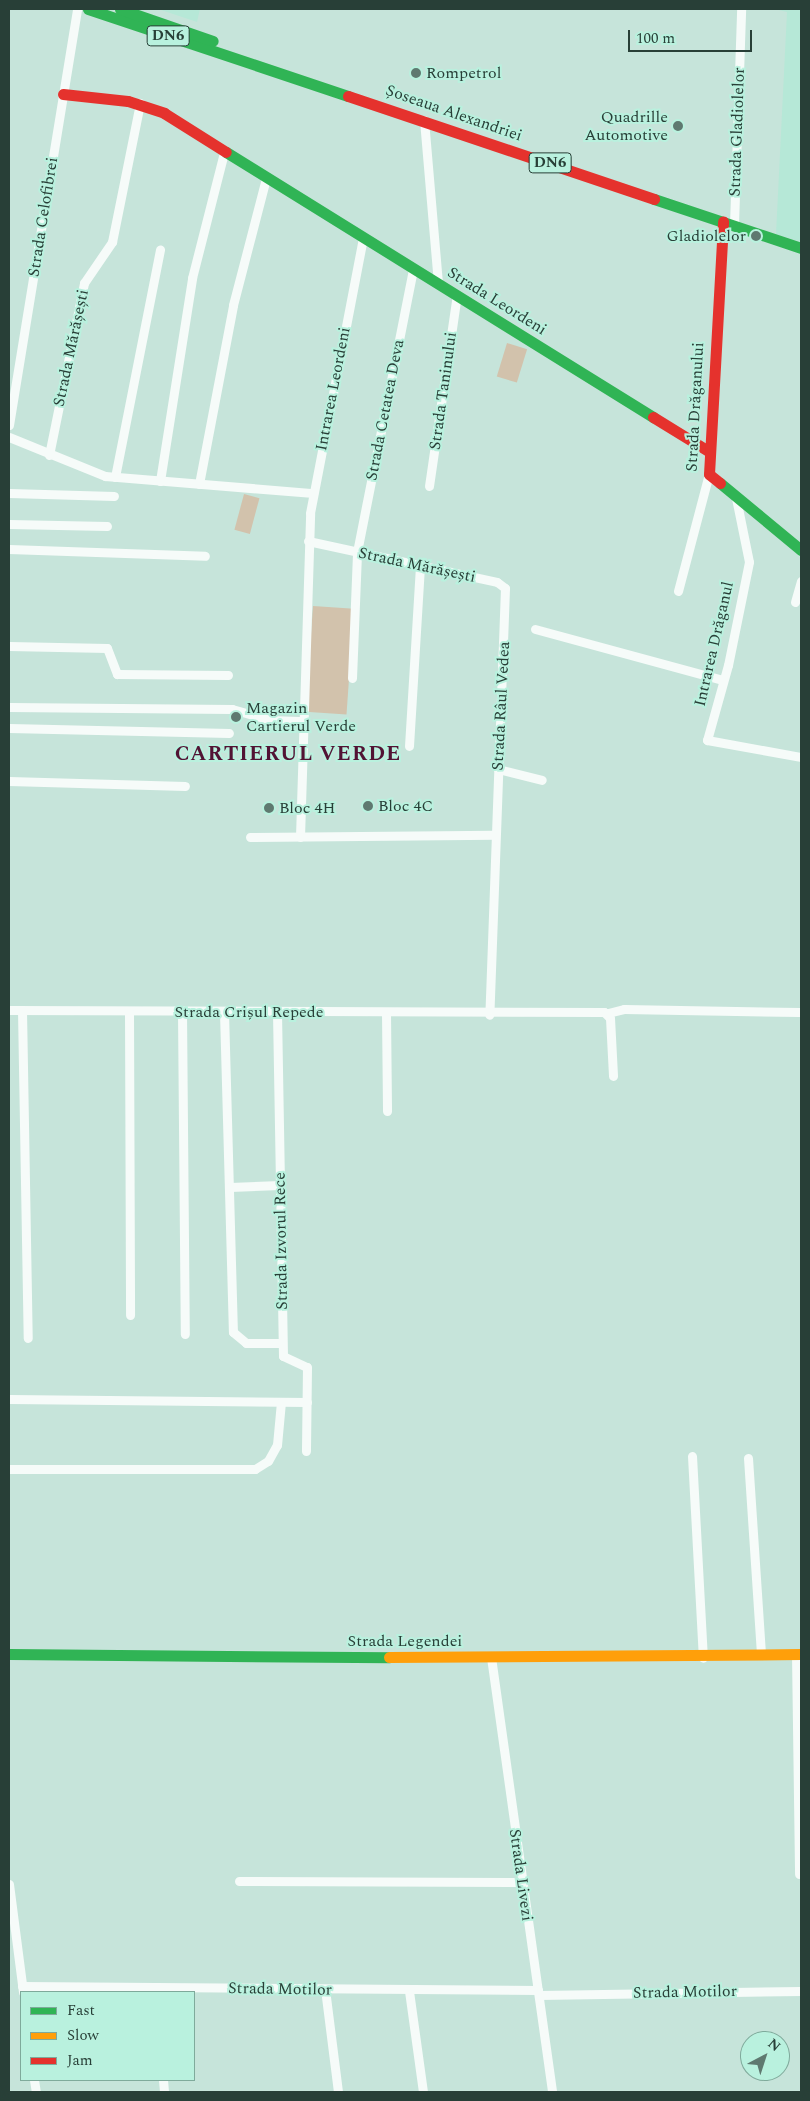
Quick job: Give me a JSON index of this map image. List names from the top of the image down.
{
  "streets": {
    "street": [
      "DN6",
      "Șoseaua Alexandriei",
      "Strada Gladiolelor",
      "Strada Celofibrei",
      "Strada Leordeni",
      "Strada Mărășești",
      "Intrarea Leordeni",
      "Strada Taninului",
      "Strada Drăganului",
      "Strada Cetatea Deva",
      "Intrarea Drăganul",
      "Strada Râul Vedea",
      "Strada Crișul Repede",
      "Strada Izvorul Rece",
      "Strada Legendei",
      "Strada Livezi",
      "Strada Motilor"
    ]
  },
  "crossings": [
    ["DN6", "Șoseaua Alexandriei"],
    ["DN6", "Strada Gladiolelor"],
    ["Șoseaua Alexandriei", "Strada Gladiolelor"],
    ["Șoseaua Alexandriei", "Strada Drăganului"],
    ["Strada Celofibrei", "Strada Leordeni"],
    ["Strada Leordeni", "Strada Mărășești"],
    ["Strada Leordeni", "Intrarea Leordeni"],
    ["Strada Leordeni", "Strada Taninului"],
    ["Strada Leordeni", "Strada Drăganului"],
    ["Strada Leordeni", "Strada Cetatea Deva"],
    ["Strada Mărășești", "Intrarea Leordeni"],
    ["Strada Mărășești", "Strada Cetatea Deva"],
    ["Strada Mărășești", "Strada Râul Vedea"],
    ["Intrarea Drăganul", "Strada Râul Vedea"],
    ["Strada Râul Vedea", "Strada Crișul Repede"],
    ["Strada Crișul Repede", "Strada Izvorul Rece"],
    ["Strada Legendei", "Strada Livezi"],
    ["Strada Livezi", "Strada Motilor"]
  ],
  "districts": ["CARTIERUL VERDE"],
  "places": [
    "Rompetrol",
    "Quadrille Automotive",
    "Gladiolelor",
    "Magazin Cartierul Verde",
    "Bloc 4C",
    "Bloc 4H"
  ],
  "legend": ["Fast", "Slow", "Jam"],
  "scale_bar": "100 m",
  "north": "top right"
}
